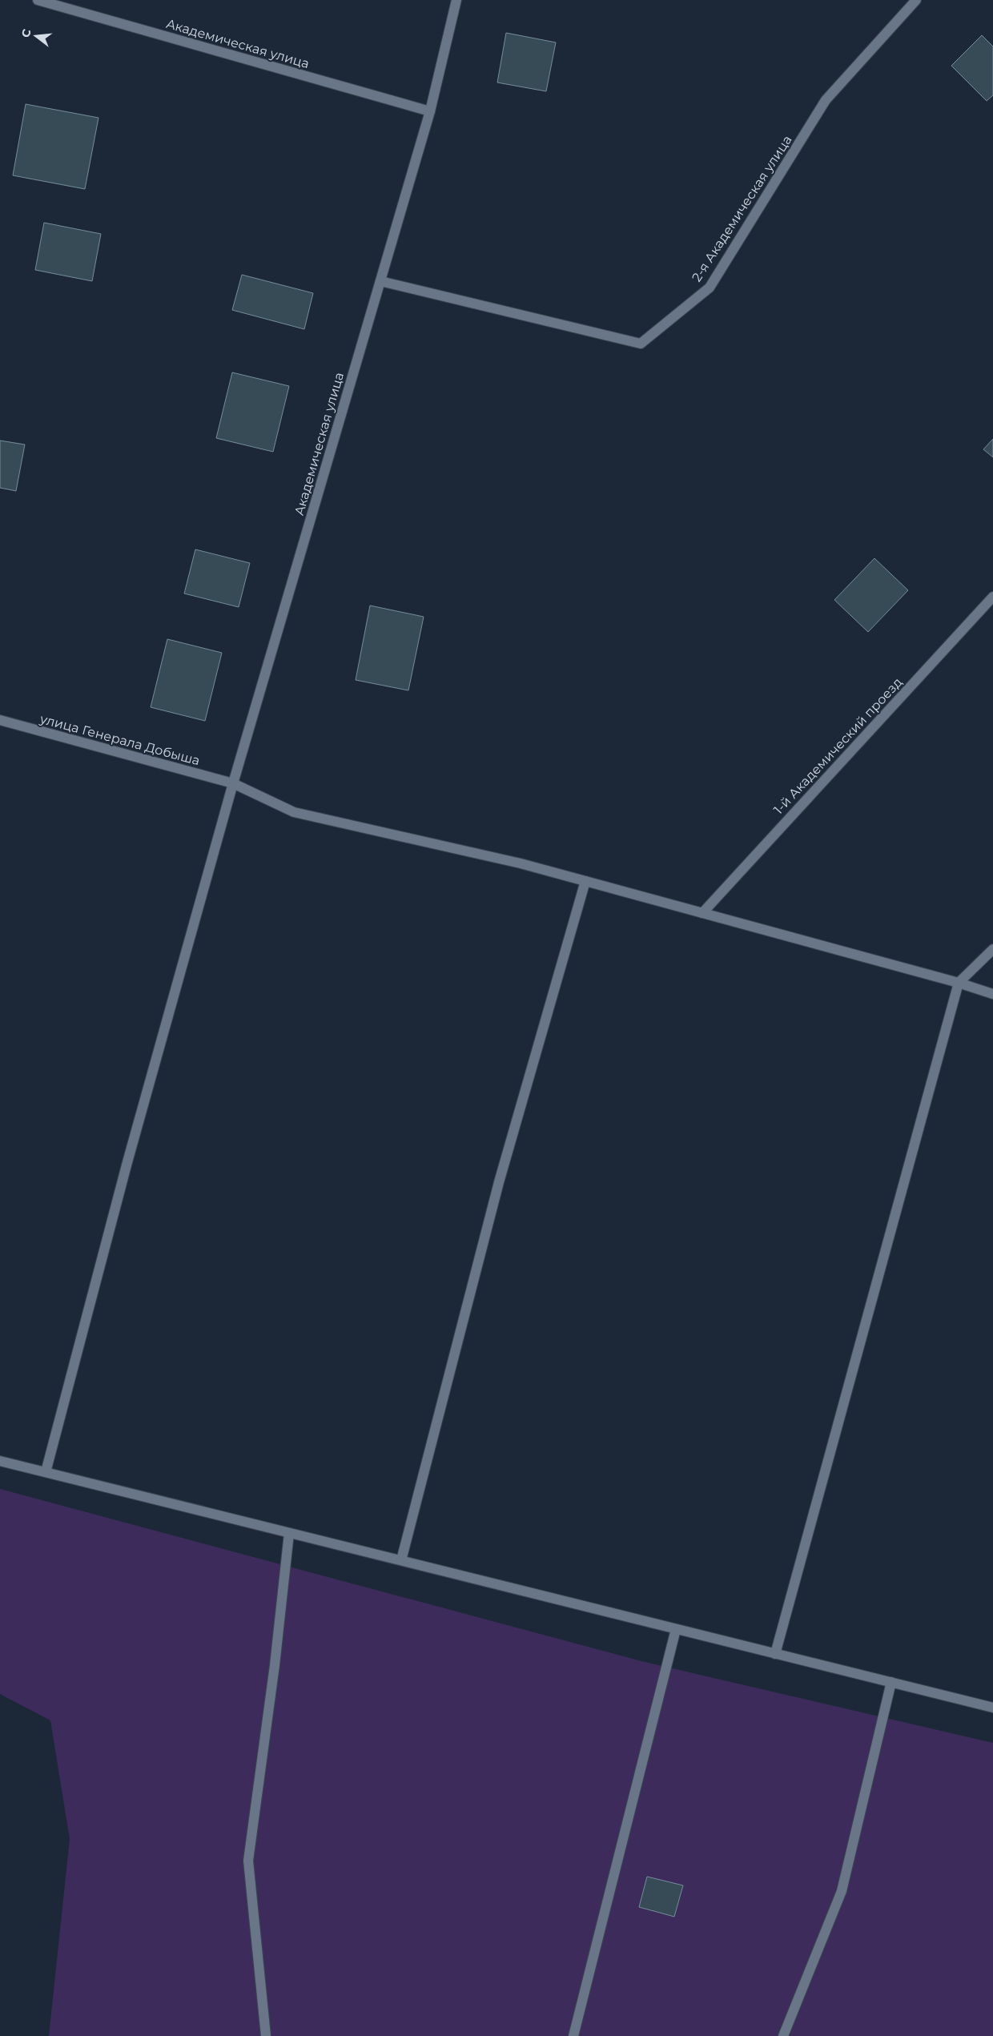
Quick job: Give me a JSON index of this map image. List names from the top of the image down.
{
  "streets": {
    "street": [
      "Академическая улица",
      "2-я Академическая улица",
      "улица Генерала Добыша",
      "1-й Академический проезд"
    ]
  },
  "crossings": [
    ["Академическая улица", "2-я Академическая улица"],
    ["Академическая улица", "улица Генерала Добыша"],
    ["улица Генерала Добыша", "1-й Академический проезд"]
  ],
  "north": "left"
}
